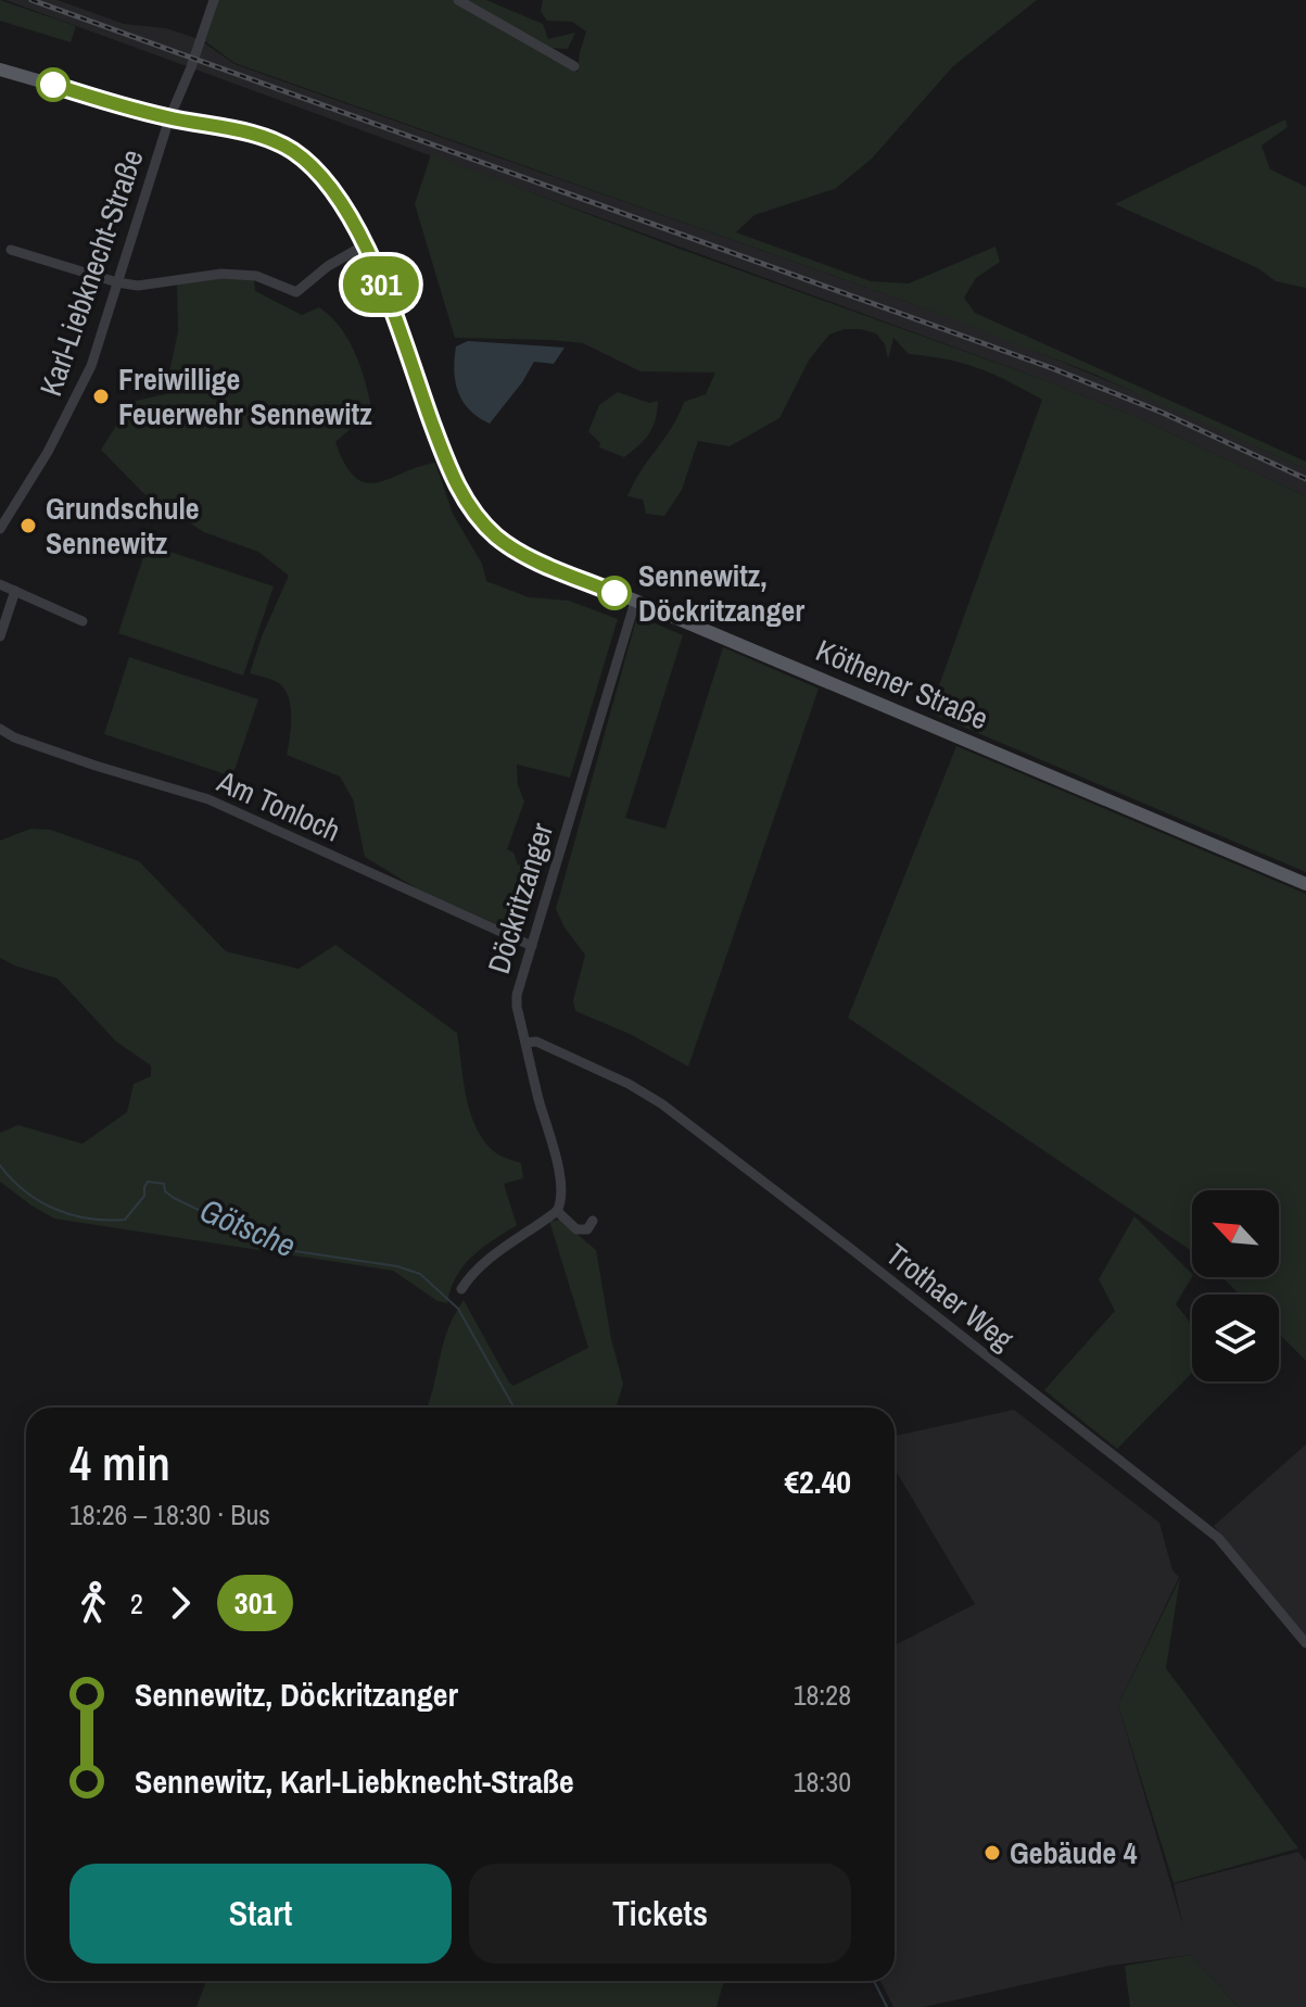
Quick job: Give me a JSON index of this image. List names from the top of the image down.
{
  "streets": {
    "main road": ["Köthener Straße"],
    "street": [
      "Karl-Liebknecht-Straße",
      "Am Tonloch",
      "Döckritzanger",
      "Trothaer Weg"
    ]
  },
  "crossings": [
    ["Karl-Liebknecht-Straße", "Köthener Straße"],
    ["Köthener Straße", "Döckritzanger"],
    ["Am Tonloch", "Döckritzanger"],
    ["Döckritzanger", "Trothaer Weg"]
  ],
  "water": ["Götsche"],
  "places": [
    "Freiwillige Feuerwehr Sennewitz",
    "Grundschule Sennewitz",
    "Sennewitz, Döckritzanger",
    "Gebäude 4"
  ],
  "lines": ["bus line 301"],
  "north": "top left",
  "page": {
    "on_map": "301",
    "heading": ["4 min", "18:26 – 18:30 · Bus", "€2.40"],
    "legs": ["2", "301"],
    "list": [
      {
        "name": "Sennewitz, Döckritzanger",
        "value": "18:28"
      },
      {
        "name": "Sennewitz, Karl-Liebknecht-Straße",
        "value": "18:30"
      }
    ],
    "buttons": ["Start", "Tickets"]
  }
}
